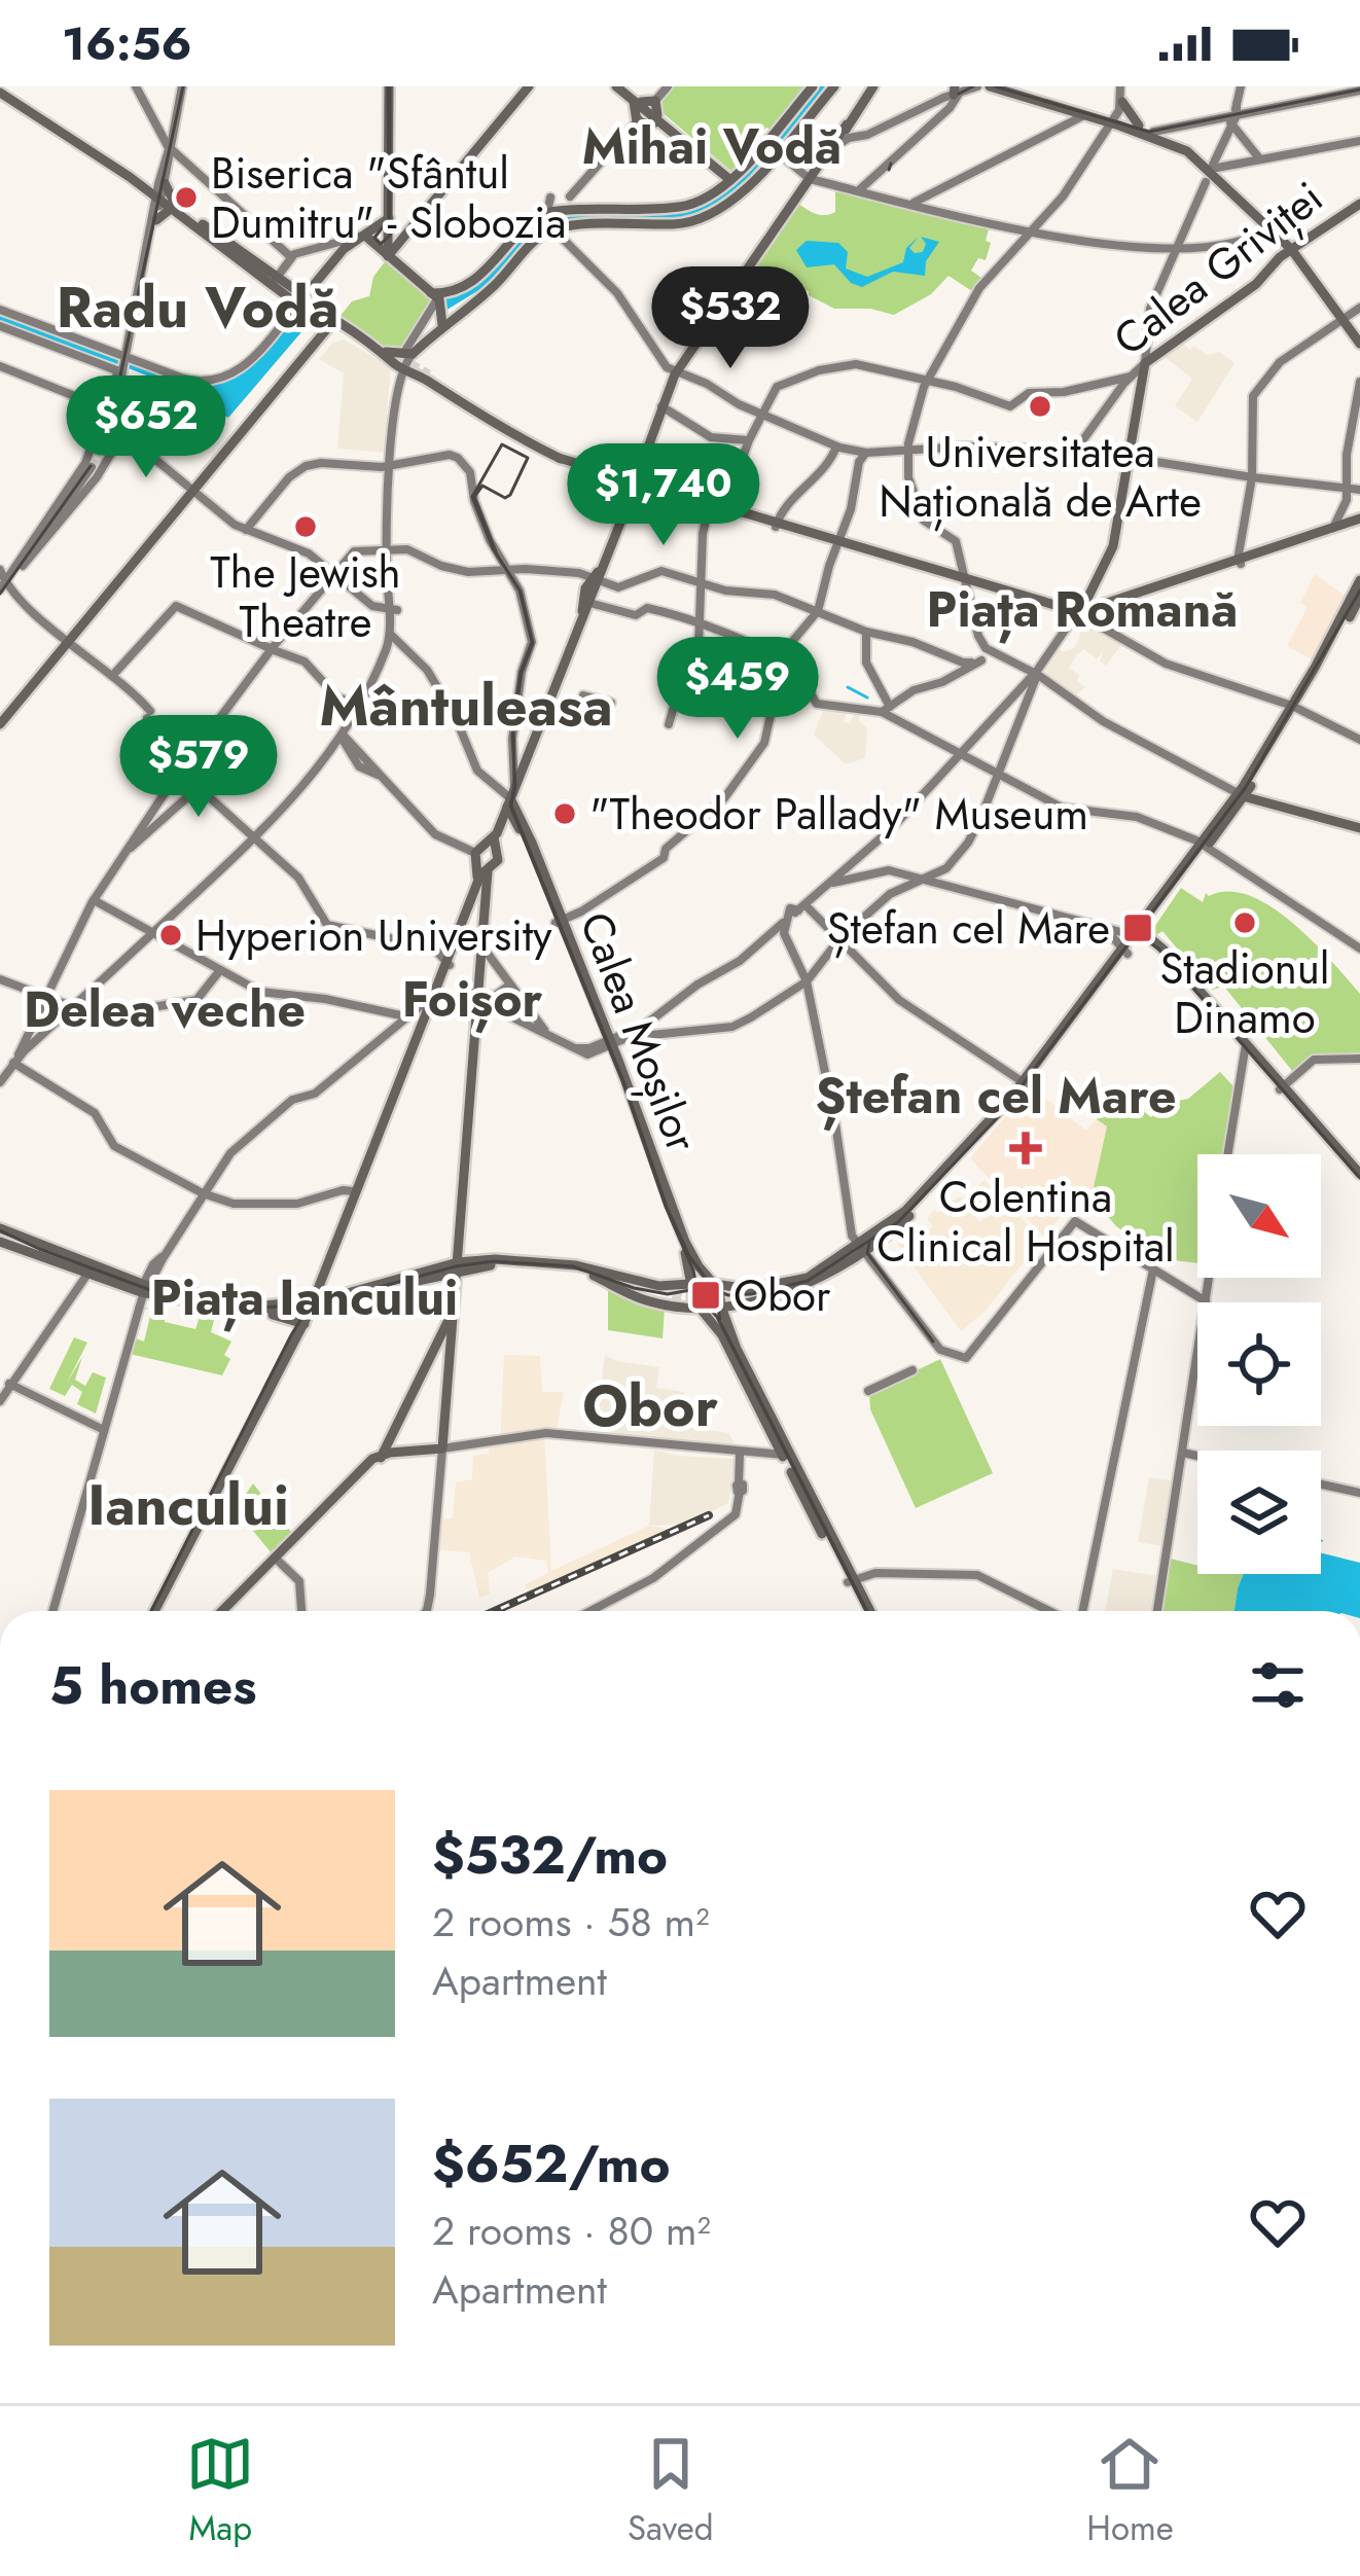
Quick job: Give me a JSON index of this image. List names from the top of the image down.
{
  "streets": {
    "main road": ["Calea Griviței", "Calea Moșilor"]
  },
  "districts": [
    "Mihai Vodă",
    "Radu Vodă",
    "Piața Romană",
    "Mântuleasa",
    "Foișor",
    "Delea veche",
    "Ștefan cel Mare",
    "Piața Iancului",
    "Obor",
    "Iancului"
  ],
  "places": {
    "other": [
      "Biserica \"Sfântul Dumitru\" - Slobozia",
      "Universitatea Națională de Arte",
      "The Jewish Theatre",
      "\"Theodor Pallady\" Museum",
      "Stadionul Dinamo",
      "Hyperion University"
    ],
    "transit": ["Ștefan cel Mare", "Obor"],
    "health": ["Colentina Clinical Hospital"]
  },
  "north": "bottom right",
  "page": {
    "status": "16:56",
    "price": [
      "$532",
      "$652",
      "$1,740",
      "$459",
      "$579"
    ],
    "heading": "5 homes",
    "list": [
      {
        "name": "$532/mo",
        "note": "2 rooms · 58 m² · Apartment"
      },
      {
        "name": "$652/mo",
        "note": "2 rooms · 80 m² · Apartment"
      }
    ],
    "tabs": ["Map", "Saved", "Home"]
  }
}
